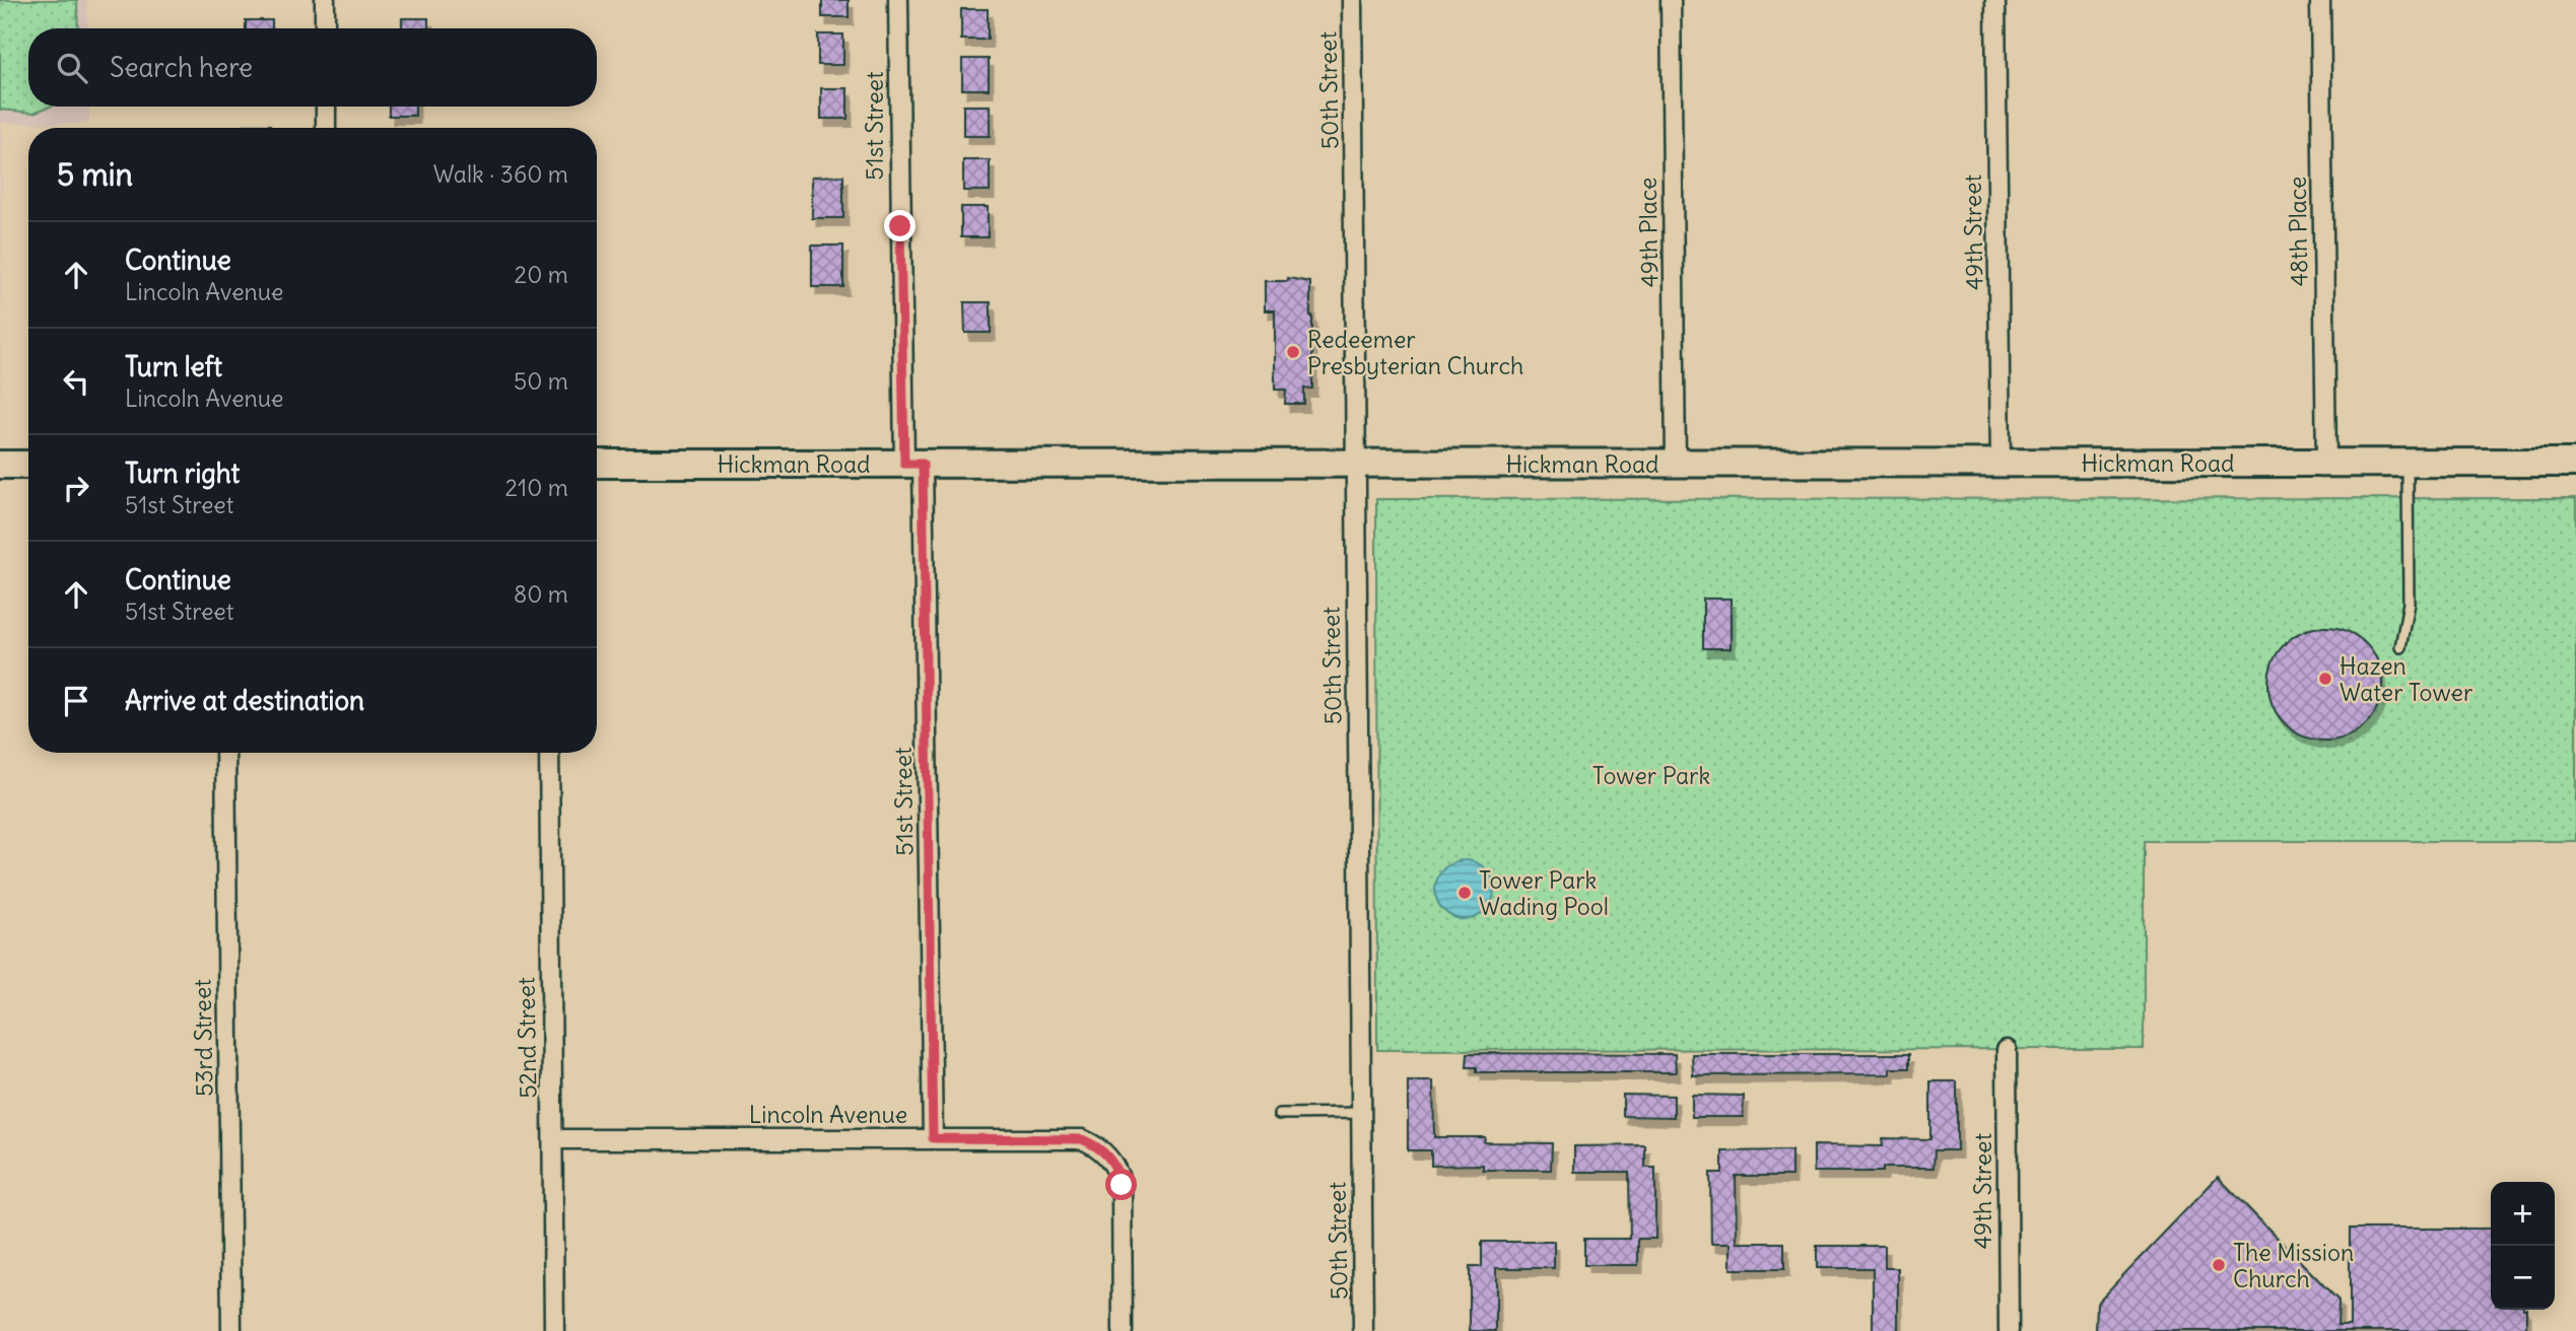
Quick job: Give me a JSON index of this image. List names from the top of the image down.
{
  "streets": {
    "main road": ["Hickman Road"],
    "street": [
      "50th Street",
      "51st Street",
      "48th Place",
      "49th Place",
      "49th Street",
      "53rd Street",
      "52nd Street",
      "Lincoln Avenue"
    ]
  },
  "crossings": [
    ["50th Street", "Hickman Road"],
    ["51st Street", "Hickman Road"],
    ["51st Street", "Lincoln Avenue"],
    ["48th Place", "Hickman Road"],
    ["49th Place", "Hickman Road"],
    ["49th Street", "Hickman Road"],
    ["52nd Street", "Lincoln Avenue"]
  ],
  "parks": ["Tower Park"],
  "places": [
    "Redeemer Presbyterian Church",
    "Hazen Water Tower",
    "Tower Park Wading Pool",
    "The Mission Church"
  ],
  "page": {
    "search": "Search here",
    "heading": ["5 min", "Walk · 360 m"],
    "list": [
      ["Continue", "Lincoln Avenue", "20 m"],
      ["Turn left", "Lincoln Avenue", "50 m"],
      ["Turn right", "51st Street", "210 m"],
      ["Continue", "51st Street", "80 m"],
      "Arrive at destination"
    ],
    "map_buttons": ["+", "−"]
  }
}
